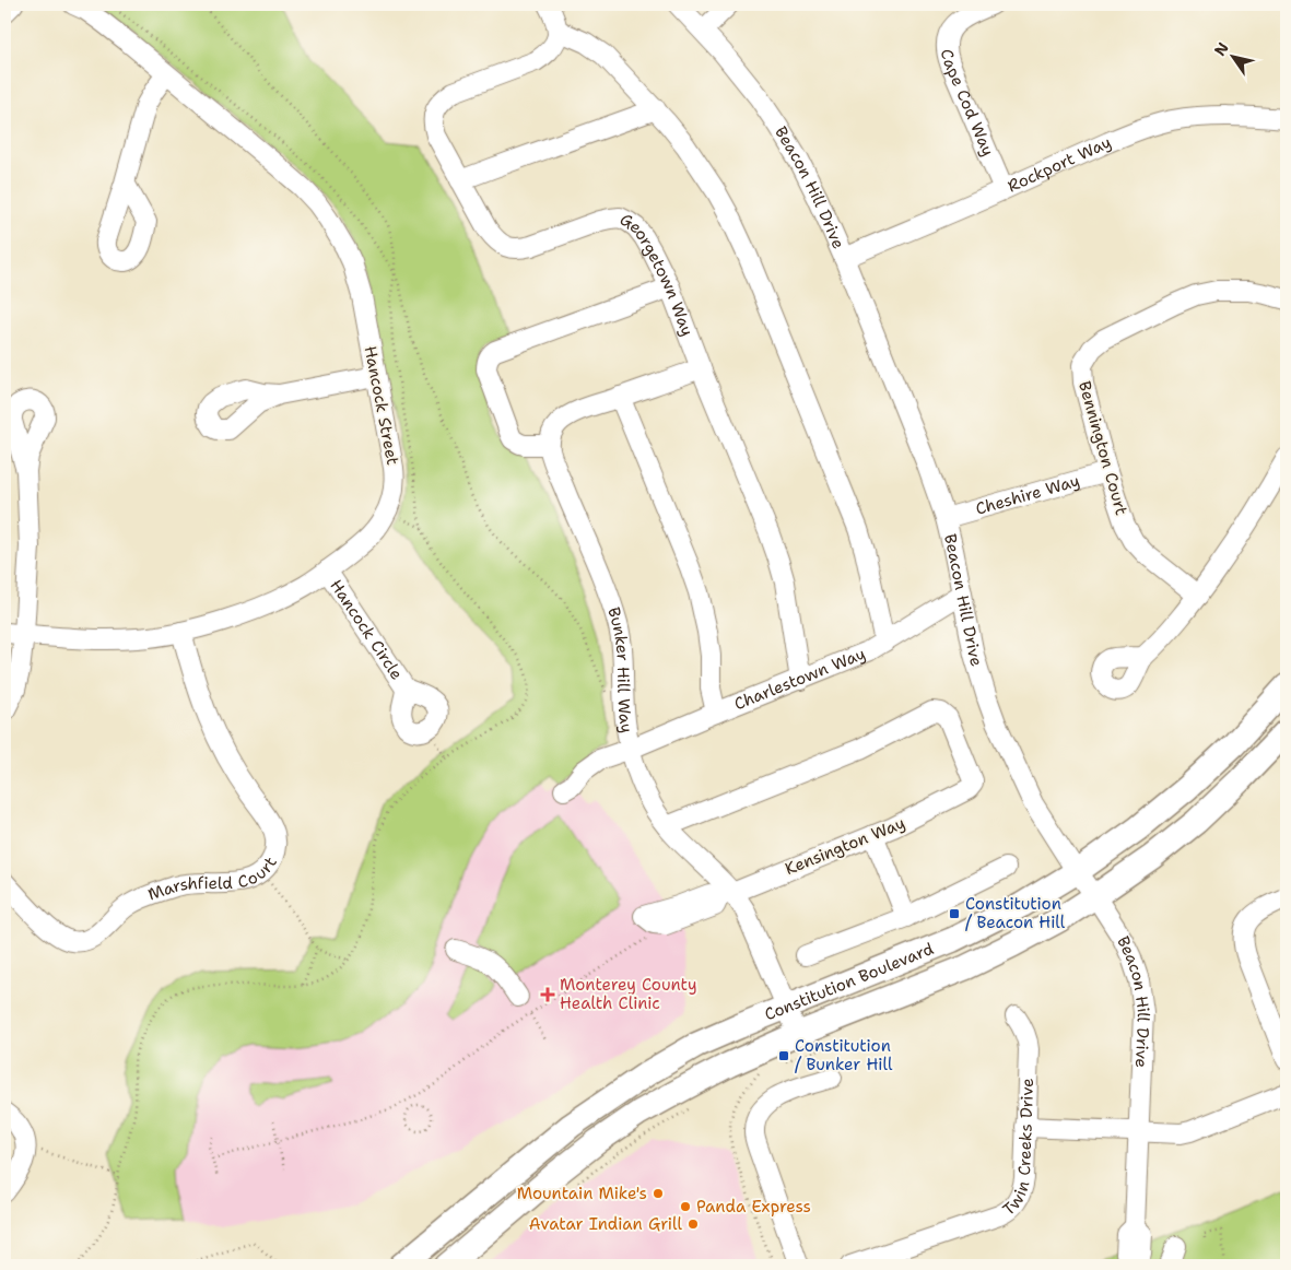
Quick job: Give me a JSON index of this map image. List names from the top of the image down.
{
  "streets": {
    "main road": ["Constitution Boulevard"],
    "street": [
      "Cape Cod Way",
      "Rockport Way",
      "Beacon Hill Drive",
      "Georgetown Way",
      "Hancock Street",
      "Bennington Court",
      "Cheshire Way",
      "Hancock Circle",
      "Bunker Hill Way",
      "Charlestown Way",
      "Kensington Way",
      "Marshfield Court",
      "Twin Creeks Drive"
    ]
  },
  "crossings": [
    ["Cape Cod Way", "Rockport Way"],
    ["Rockport Way", "Beacon Hill Drive"],
    ["Beacon Hill Drive", "Cheshire Way"],
    ["Beacon Hill Drive", "Charlestown Way"],
    ["Beacon Hill Drive", "Constitution Boulevard"],
    ["Georgetown Way", "Charlestown Way"],
    ["Hancock Street", "Hancock Circle"],
    ["Hancock Street", "Marshfield Court"],
    ["Bennington Court", "Cheshire Way"],
    ["Bunker Hill Way", "Charlestown Way"],
    ["Bunker Hill Way", "Kensington Way"],
    ["Bunker Hill Way", "Constitution Boulevard"]
  ],
  "places": {
    "transit": ["Constitution / Beacon Hill", "Constitution / Bunker Hill"],
    "health": ["Monterey County Health Clinic"],
    "other": ["Mountain Mike's", "Panda Express", "Avatar Indian Grill"]
  },
  "north": "top left"
}
